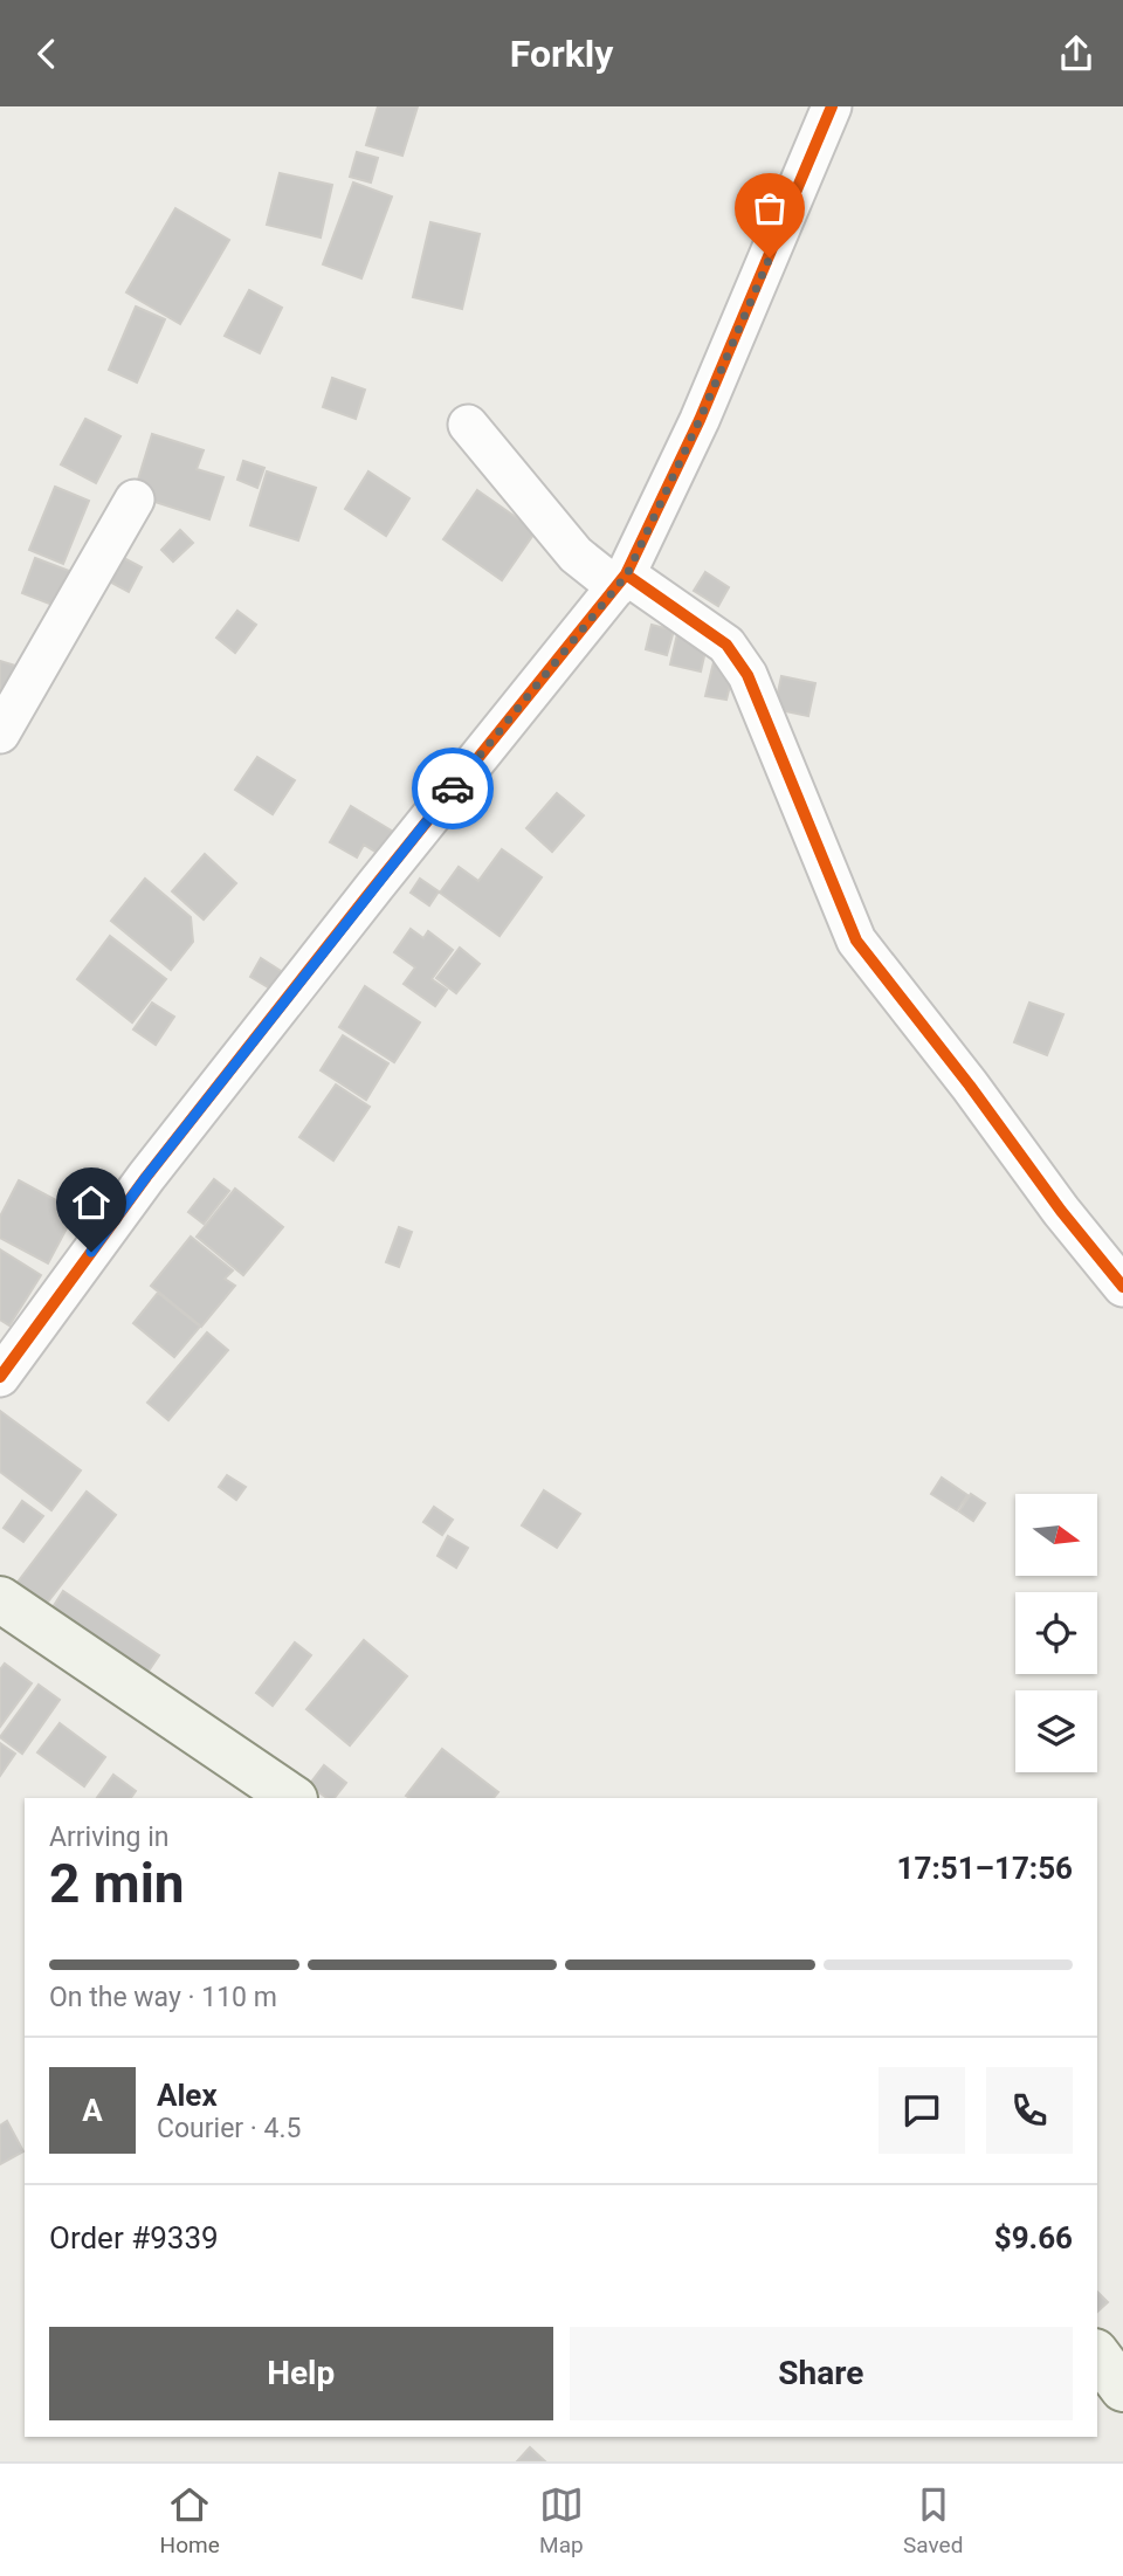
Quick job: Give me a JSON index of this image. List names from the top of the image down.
{
  "north": "right",
  "page": {
    "header": "Forkly",
    "heading": ["2 min", "Arriving in", "17:51–17:56"],
    "panel": [
      "Alex",
      "Courier · 4.5",
      "Order #9339",
      "$9.66"
    ],
    "bar": "On the way · 110 m",
    "round": "A",
    "buttons": ["Help", "Share"],
    "tabs": ["Home", "Map", "Saved"]
  }
}
